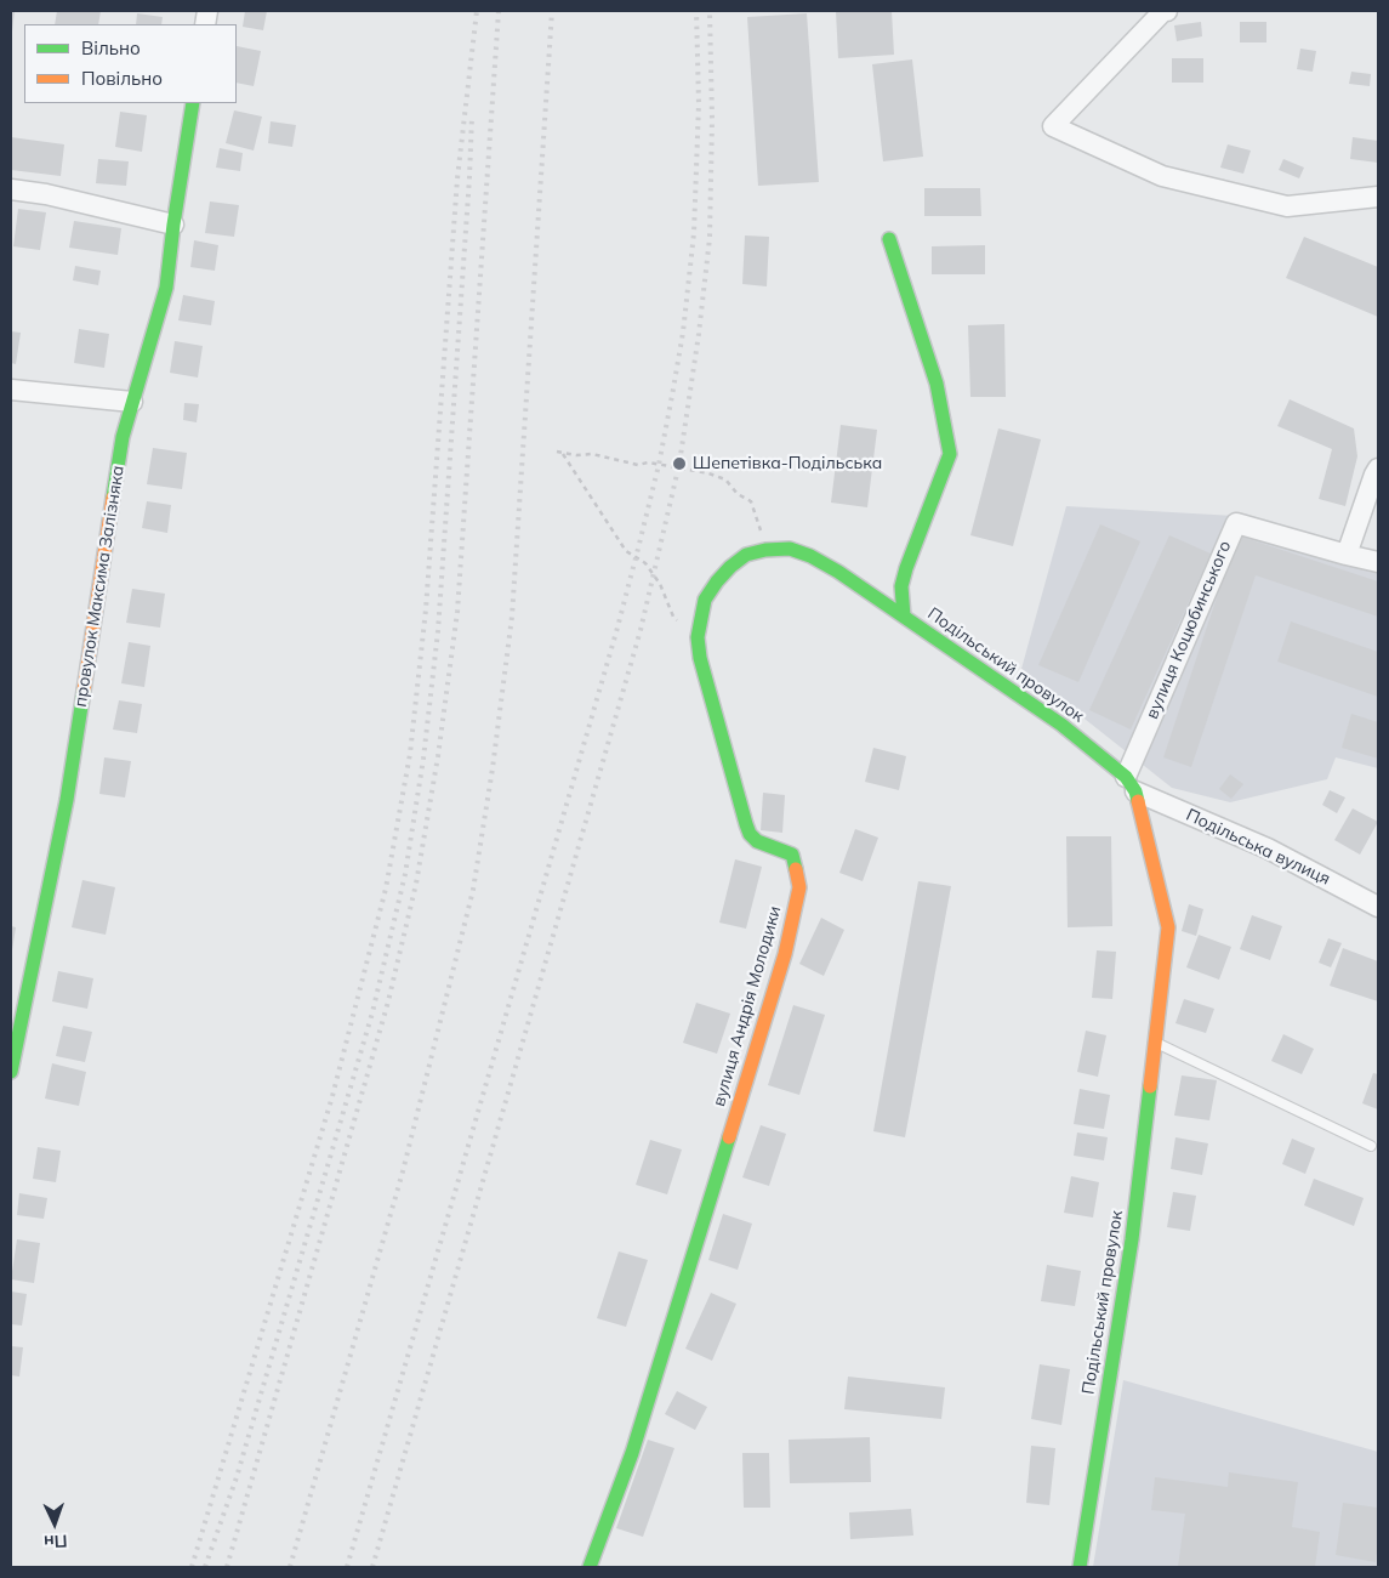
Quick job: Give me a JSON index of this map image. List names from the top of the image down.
{
  "streets": {
    "street": [
      "провулок Максима Залізняка",
      "вулиця Коцюбинського",
      "Подільський провулок",
      "Подільська вулиця",
      "вулиця Андрія Молодики"
    ]
  },
  "crossings": [
    ["вулиця Коцюбинського", "Подільський провулок"],
    ["вулиця Коцюбинського", "Подільська вулиця"],
    ["Подільський провулок", "Подільська вулиця"],
    ["Подільський провулок", "вулиця Андрія Молодики"]
  ],
  "places": ["Шепетівка-Подільська"],
  "legend": ["Вільно", "Повільно"],
  "north": "bottom"
}
